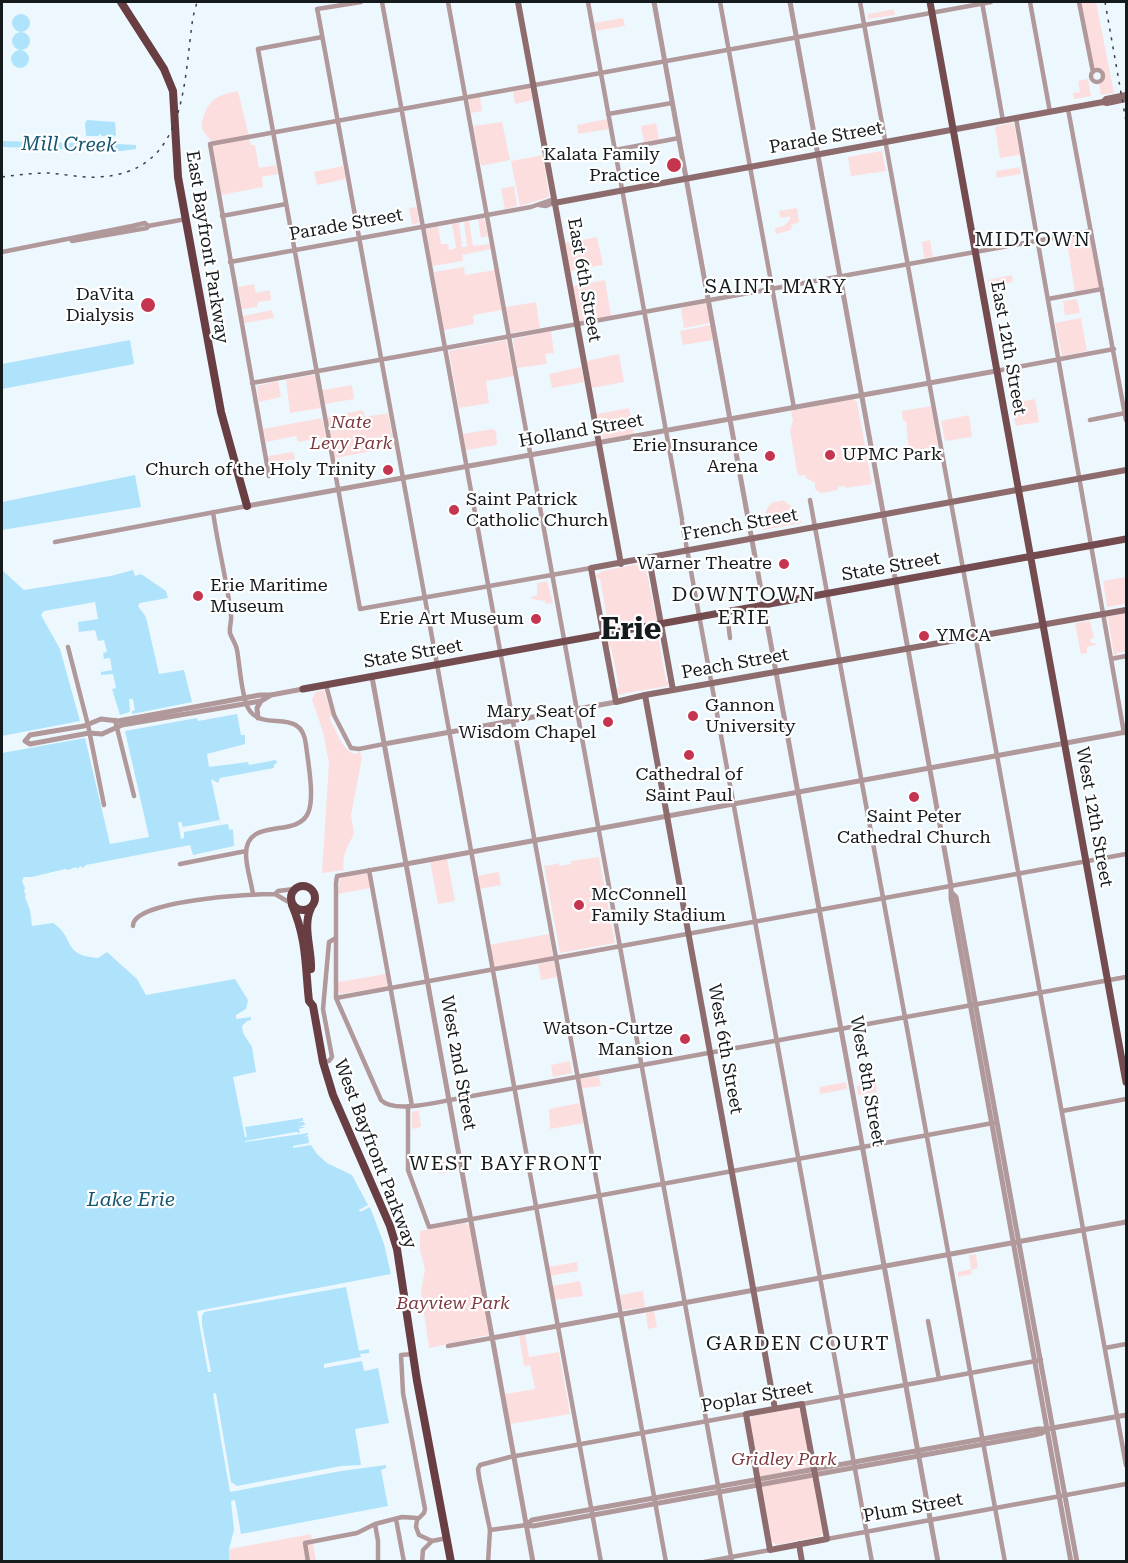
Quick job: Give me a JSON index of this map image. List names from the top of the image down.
{
  "streets": {
    "highway": ["East Bayfront Parkway", "West Bayfront Parkway"],
    "main road": [
      "Parade Street",
      "East 6th Street",
      "East 12th Street",
      "French Street",
      "State Street",
      "Peach Street",
      "West 12th Street",
      "West 6th Street",
      "Poplar Street",
      "Plum Street"
    ],
    "street": ["Holland Street", "West 2nd Street", "West 8th Street"]
  },
  "crossings": [
    ["Parade Street", "East 6th Street"],
    ["Parade Street", "East 12th Street"],
    ["Parade Street", "West 8th Street"],
    ["East Bayfront Parkway", "Holland Street"],
    ["East 6th Street", "Holland Street"],
    ["East 6th Street", "French Street"],
    ["East 12th Street", "Holland Street"],
    ["East 12th Street", "French Street"],
    ["East 12th Street", "State Street"],
    ["East 12th Street", "West 12th Street"],
    ["Holland Street", "French Street"],
    ["Holland Street", "West 8th Street"],
    ["French Street", "West 8th Street"],
    ["State Street", "Peach Street"],
    ["State Street", "West 12th Street"],
    ["State Street", "West 2nd Street"],
    ["State Street", "West 8th Street"],
    ["Peach Street", "West 12th Street"],
    ["Peach Street", "West 6th Street"],
    ["Peach Street", "West 2nd Street"],
    ["Peach Street", "West 8th Street"],
    ["West 6th Street", "Poplar Street"],
    ["West 2nd Street", "Poplar Street"],
    ["West 8th Street", "Poplar Street"],
    ["West 8th Street", "Plum Street"]
  ],
  "districts": [
    "MIDTOWN",
    "SAINT MARY",
    "DOWNTOWN ERIE",
    "Erie",
    "WEST BAYFRONT",
    "GARDEN COURT"
  ],
  "water": ["Mill Creek", "Lake Erie"],
  "parks": ["Nate Levy Park", "Bayview Park", "Gridley Park"],
  "places": [
    "Kalata Family Practice",
    "DaVita Dialysis",
    "UPMC Park",
    "Erie Insurance Arena",
    "Church of the Holy Trinity",
    "Saint Patrick Catholic Church",
    "Warner Theatre",
    "Erie Maritime Museum",
    "Erie Art Museum",
    "YMCA",
    "Gannon University",
    "Mary Seat of Wisdom Chapel",
    "Cathedral of Saint Paul",
    "Saint Peter Cathedral Church",
    "McConnell Family Stadium",
    "Watson-Curtze Mansion"
  ]
}
